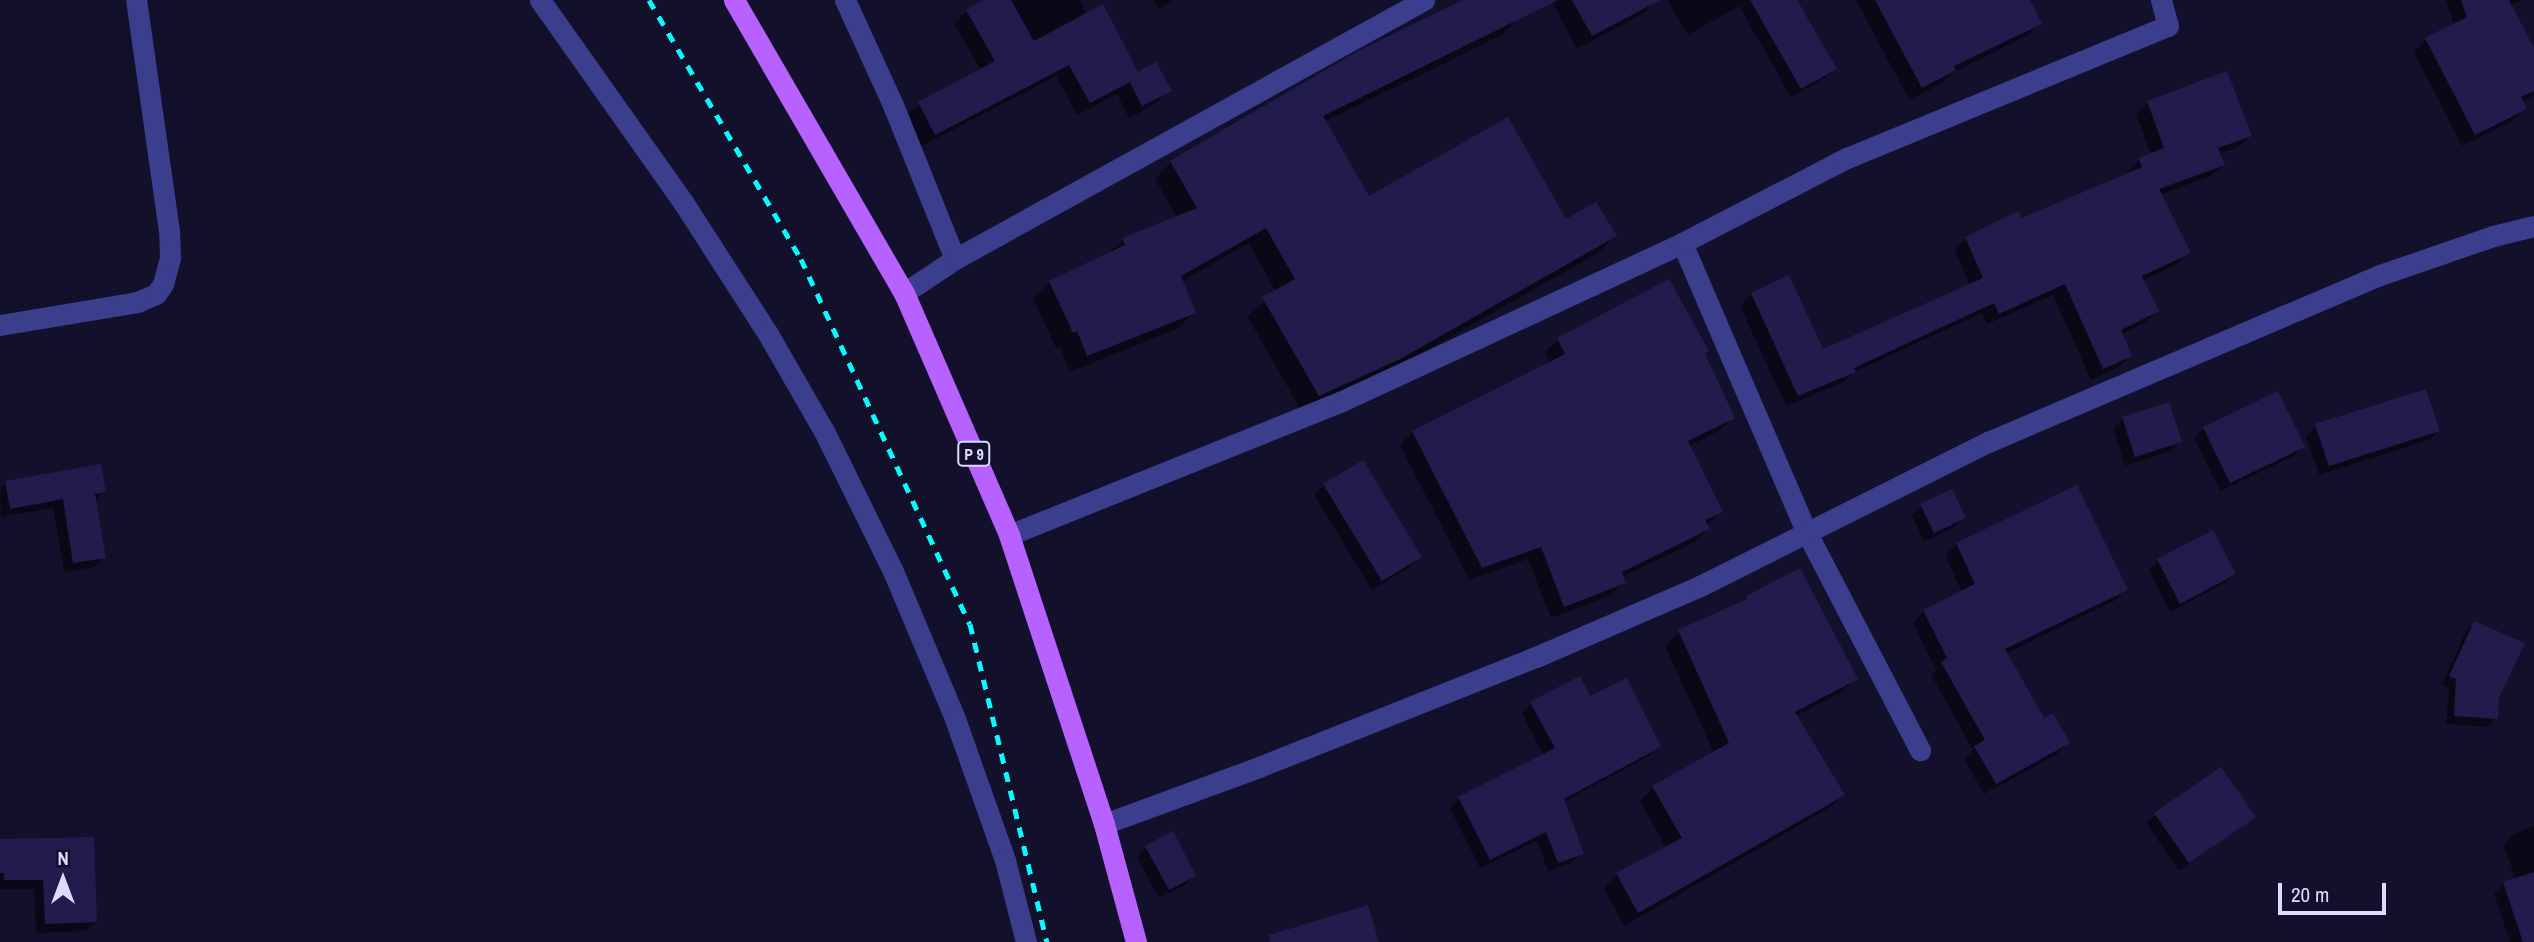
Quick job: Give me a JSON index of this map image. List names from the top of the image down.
{
  "streets": {
    "main road": ["P 9"]
  },
  "scale_bar": "20 m",
  "north": "top"
}
